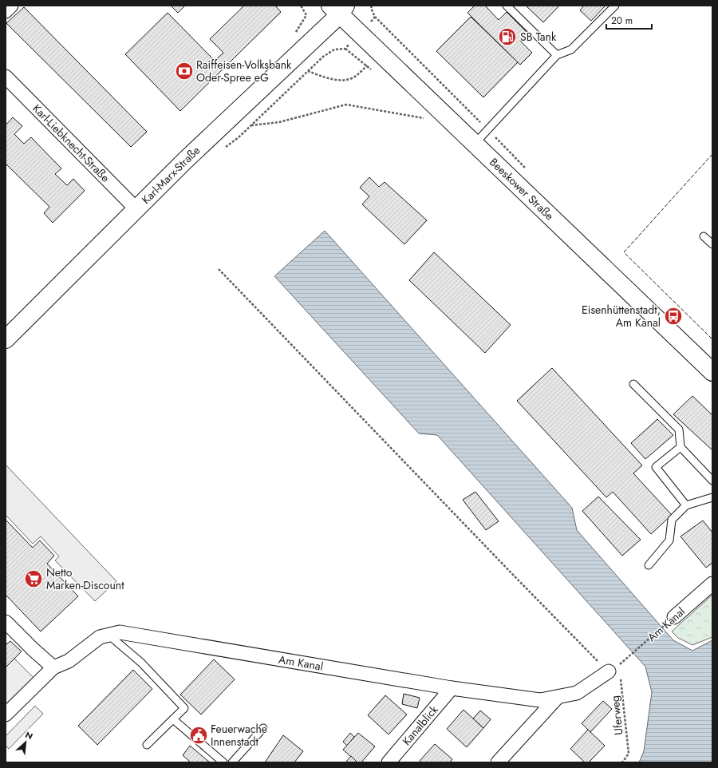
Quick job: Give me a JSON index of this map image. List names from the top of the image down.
{
  "streets": {
    "street": [
      "Karl-Liebknecht-Straße",
      "Karl-Marx-Straße",
      "Beeskower Straße",
      "Am Kanal",
      "Kanalblick"
    ],
    "path": ["Uferweg"]
  },
  "crossings": [
    ["Karl-Liebknecht-Straße", "Karl-Marx-Straße"],
    ["Karl-Marx-Straße", "Beeskower Straße"],
    ["Am Kanal", "Uferweg"],
    ["Am Kanal", "Kanalblick"]
  ],
  "places": {
    "fuel station": ["SB Tank"],
    "bank": ["Raiffeisen-Volksbank Oder-Spree eG"],
    "bus stop": ["Eisenhüttenstadt, Am Kanal"],
    "supermarket": ["Netto Marken-Discount"],
    "public building": ["Feuerwache Innenstadt"]
  },
  "scale_bar": "20 m",
  "north": "top right"
}
